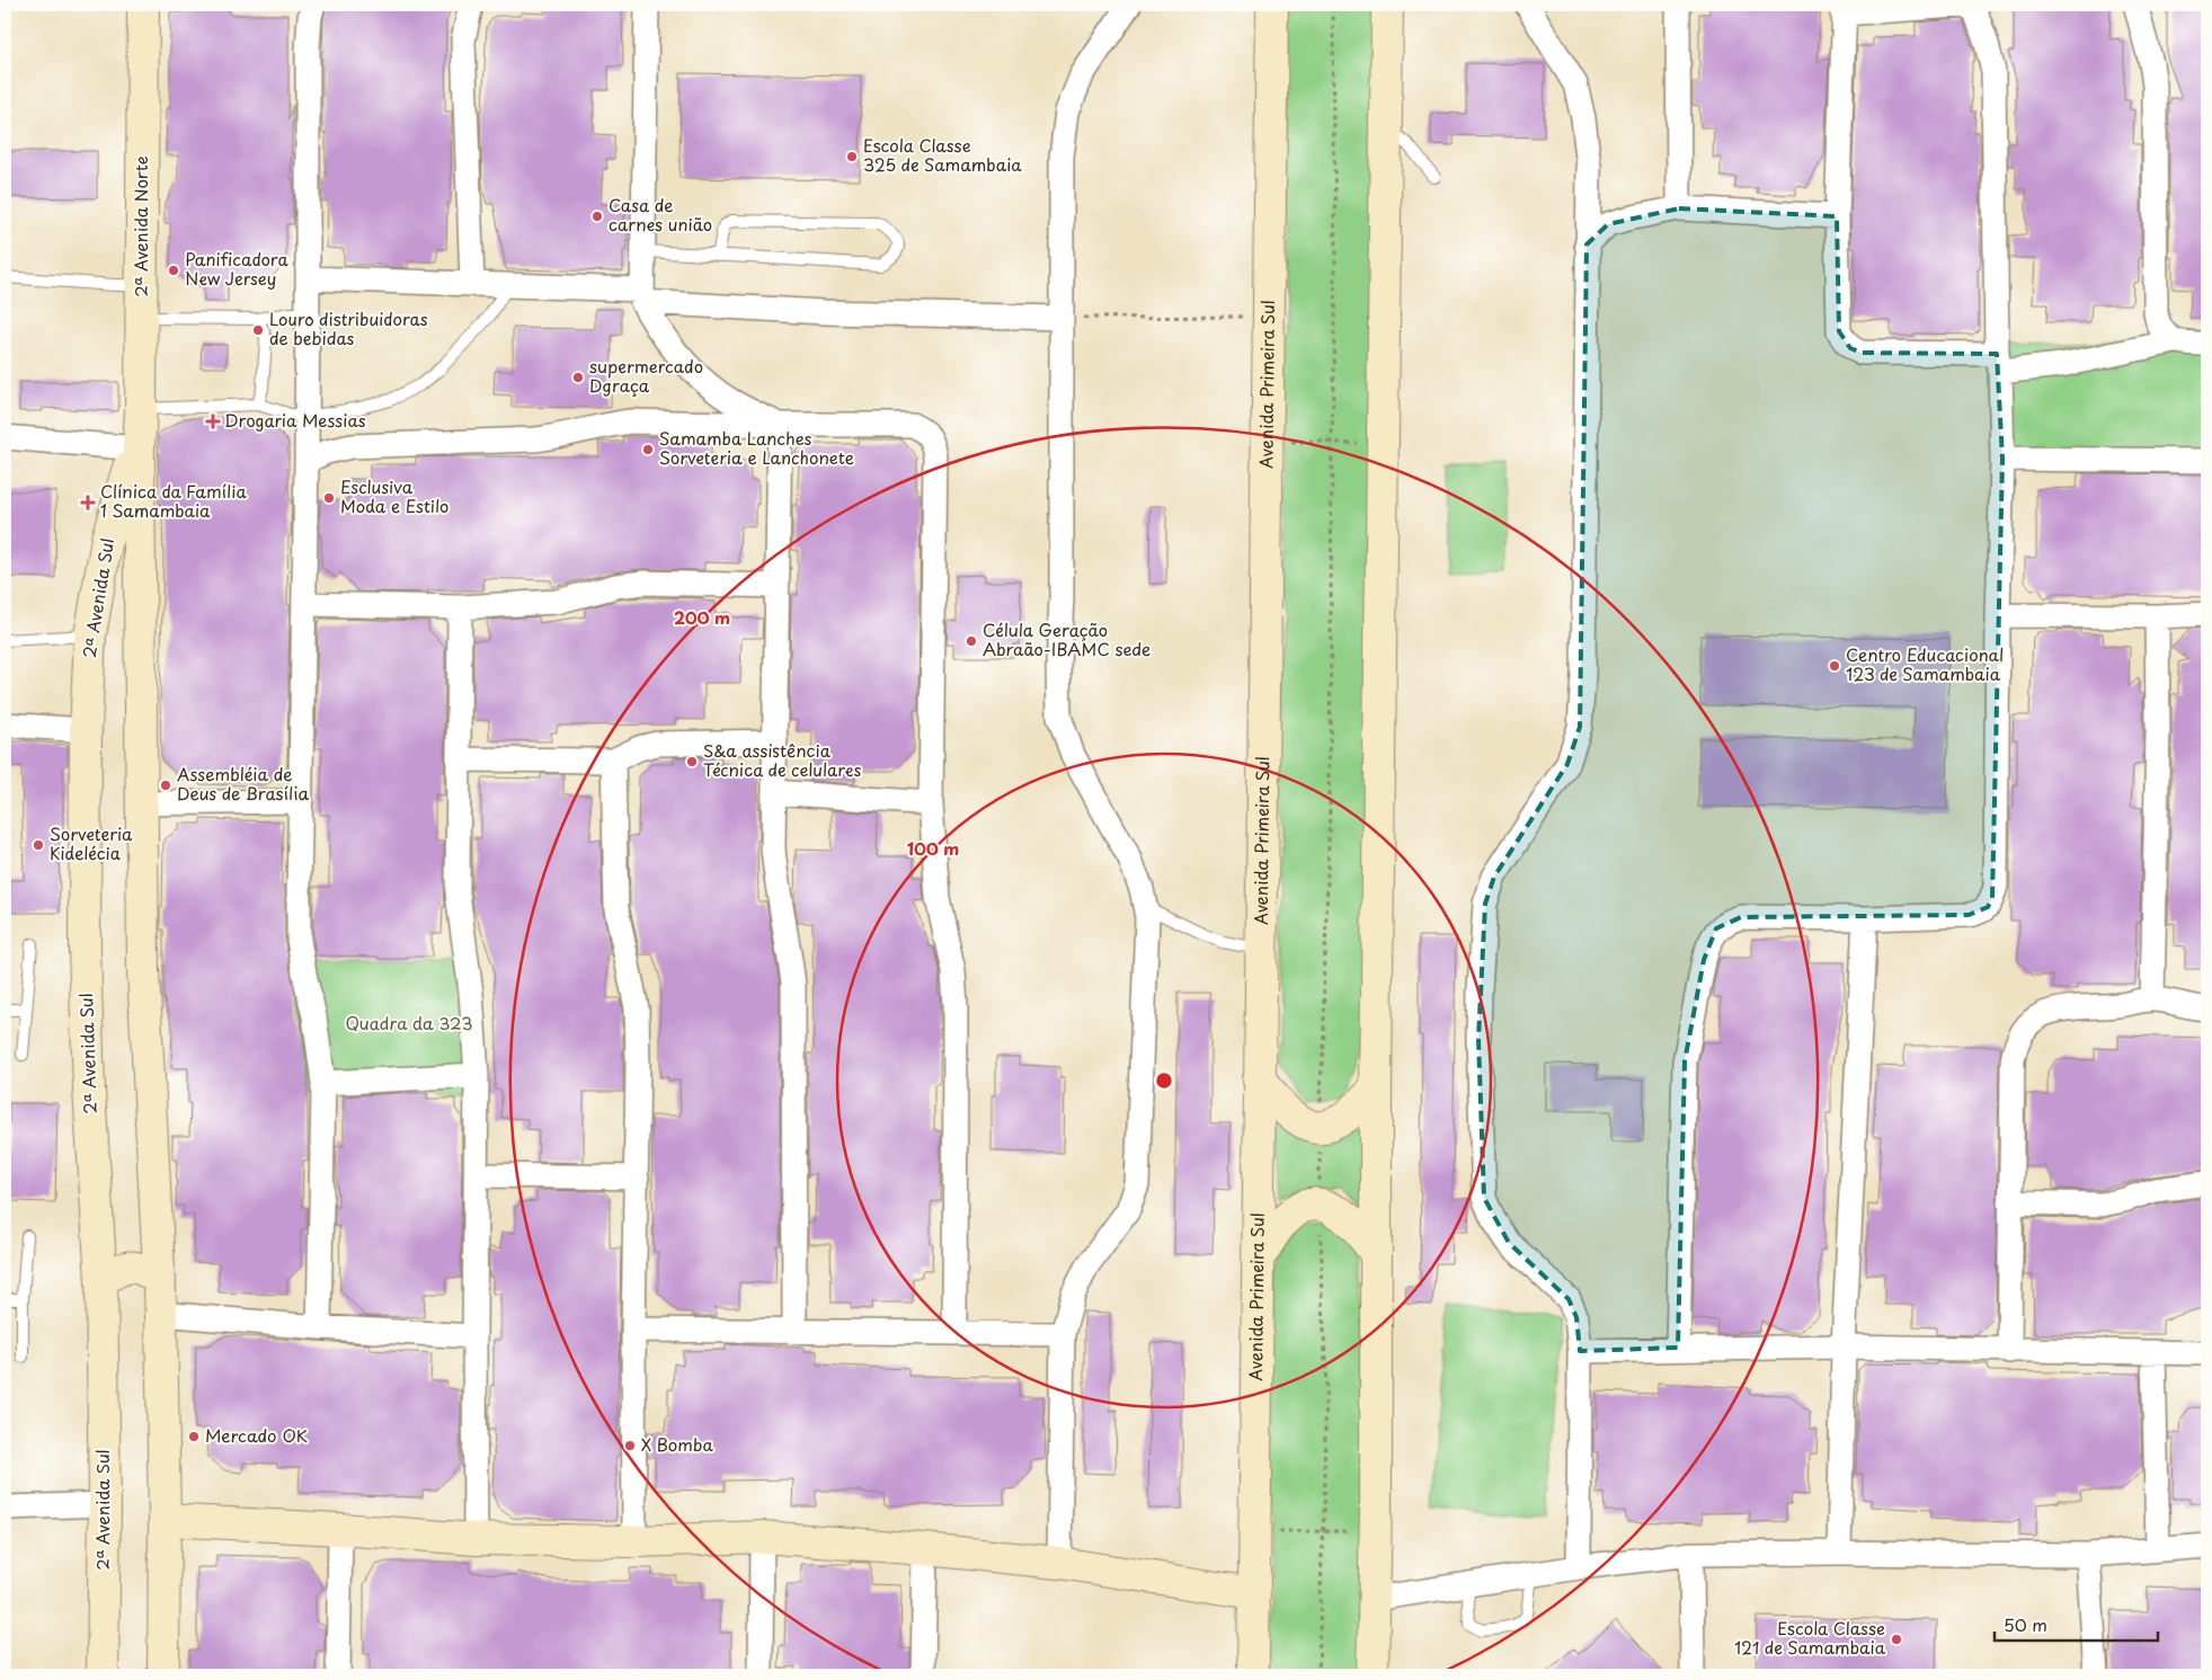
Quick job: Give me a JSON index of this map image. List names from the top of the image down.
{
  "streets": {
    "street": ["2ᵃ Avenida Norte", "Avenida Primeira Sul", "2ᵃ Avenida Sul"]
  },
  "crossings": [
    ["2ᵃ Avenida Norte", "2ᵃ Avenida Sul"]
  ],
  "parks": ["Quadra da 323"],
  "places": {
    "other": [
      "Escola Classe 325 de Samambaia",
      "Casa de carnes união",
      "Panificadora New Jersey",
      "Louro distribuidoras de bebidas",
      "supermercado Dgraça",
      "Samamba Lanches Sorveteria e Lanchonete",
      "Esclusiva Moda e Estilo",
      "Célula Geração Abraão-IBAMC sede",
      "Centro Educacional 123 de Samambaia",
      "S&a assistência Técnica de celulares",
      "Assembléia de Deus de Brasília",
      "Sorveteria Kidelécia",
      "Mercado OK",
      "X Bomba",
      "Escola Classe 121 de Samambaia"
    ],
    "health": ["Drogaria Messias", "Clínica da Família 1 Samambaia"]
  },
  "scale_bar": "50 m",
  "rings": ["200 m", "100 m"]
}
